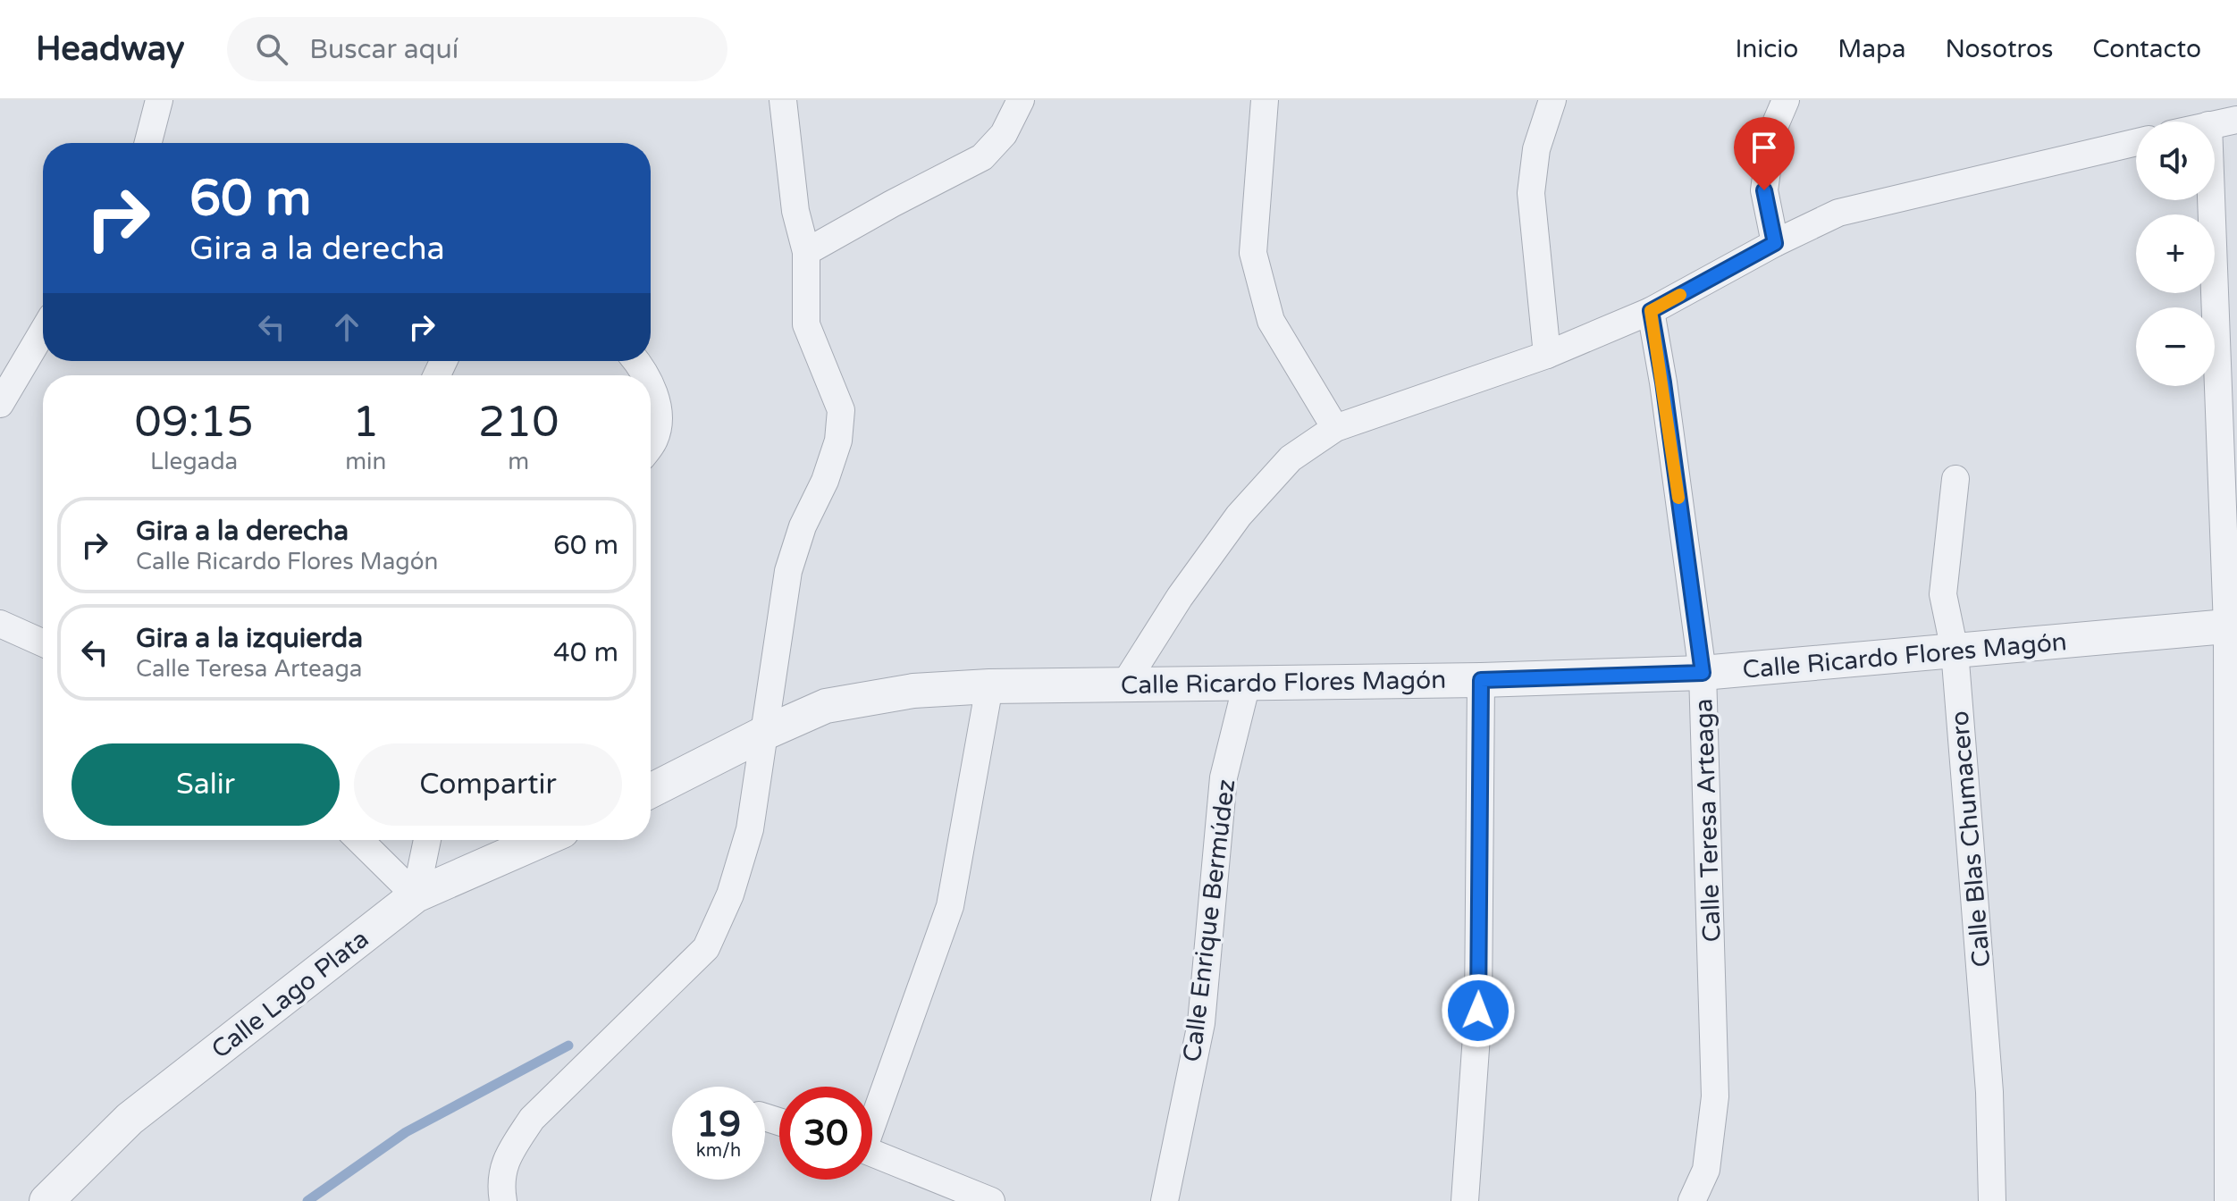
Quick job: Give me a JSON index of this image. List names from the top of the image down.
{
  "streets": {
    "street": [
      "Calle Ricardo Flores Magón",
      "Calle Teresa Arteaga",
      "Calle Blas Chumacero",
      "Calle Enrique Bermúdez",
      "Calle Lago Plata"
    ]
  },
  "crossings": [
    ["Calle Ricardo Flores Magón", "Calle Teresa Arteaga"],
    ["Calle Ricardo Flores Magón", "Calle Blas Chumacero"],
    ["Calle Ricardo Flores Magón", "Calle Enrique Bermúdez"]
  ],
  "page": {
    "header": "Headway",
    "search": "Buscar aquí",
    "nav": [
      "Inicio",
      "Mapa",
      "Nosotros",
      "Contacto"
    ],
    "map_buttons": ["+", "−"],
    "turn": ["60 m", "Gira a la derecha"],
    "eta": [
      "09:15",
      "Llegada",
      "1",
      "min",
      "210",
      "m"
    ],
    "list": [
      {
        "name": "Gira a la derecha",
        "note": "Calle Ricardo Flores Magón",
        "value": "60 m"
      },
      {
        "name": "Gira a la izquierda",
        "note": "Calle Teresa Arteaga",
        "value": "40 m"
      }
    ],
    "buttons": ["Salir", "Compartir"],
    "speed": "19 km/h",
    "limit": "30"
  }
}
